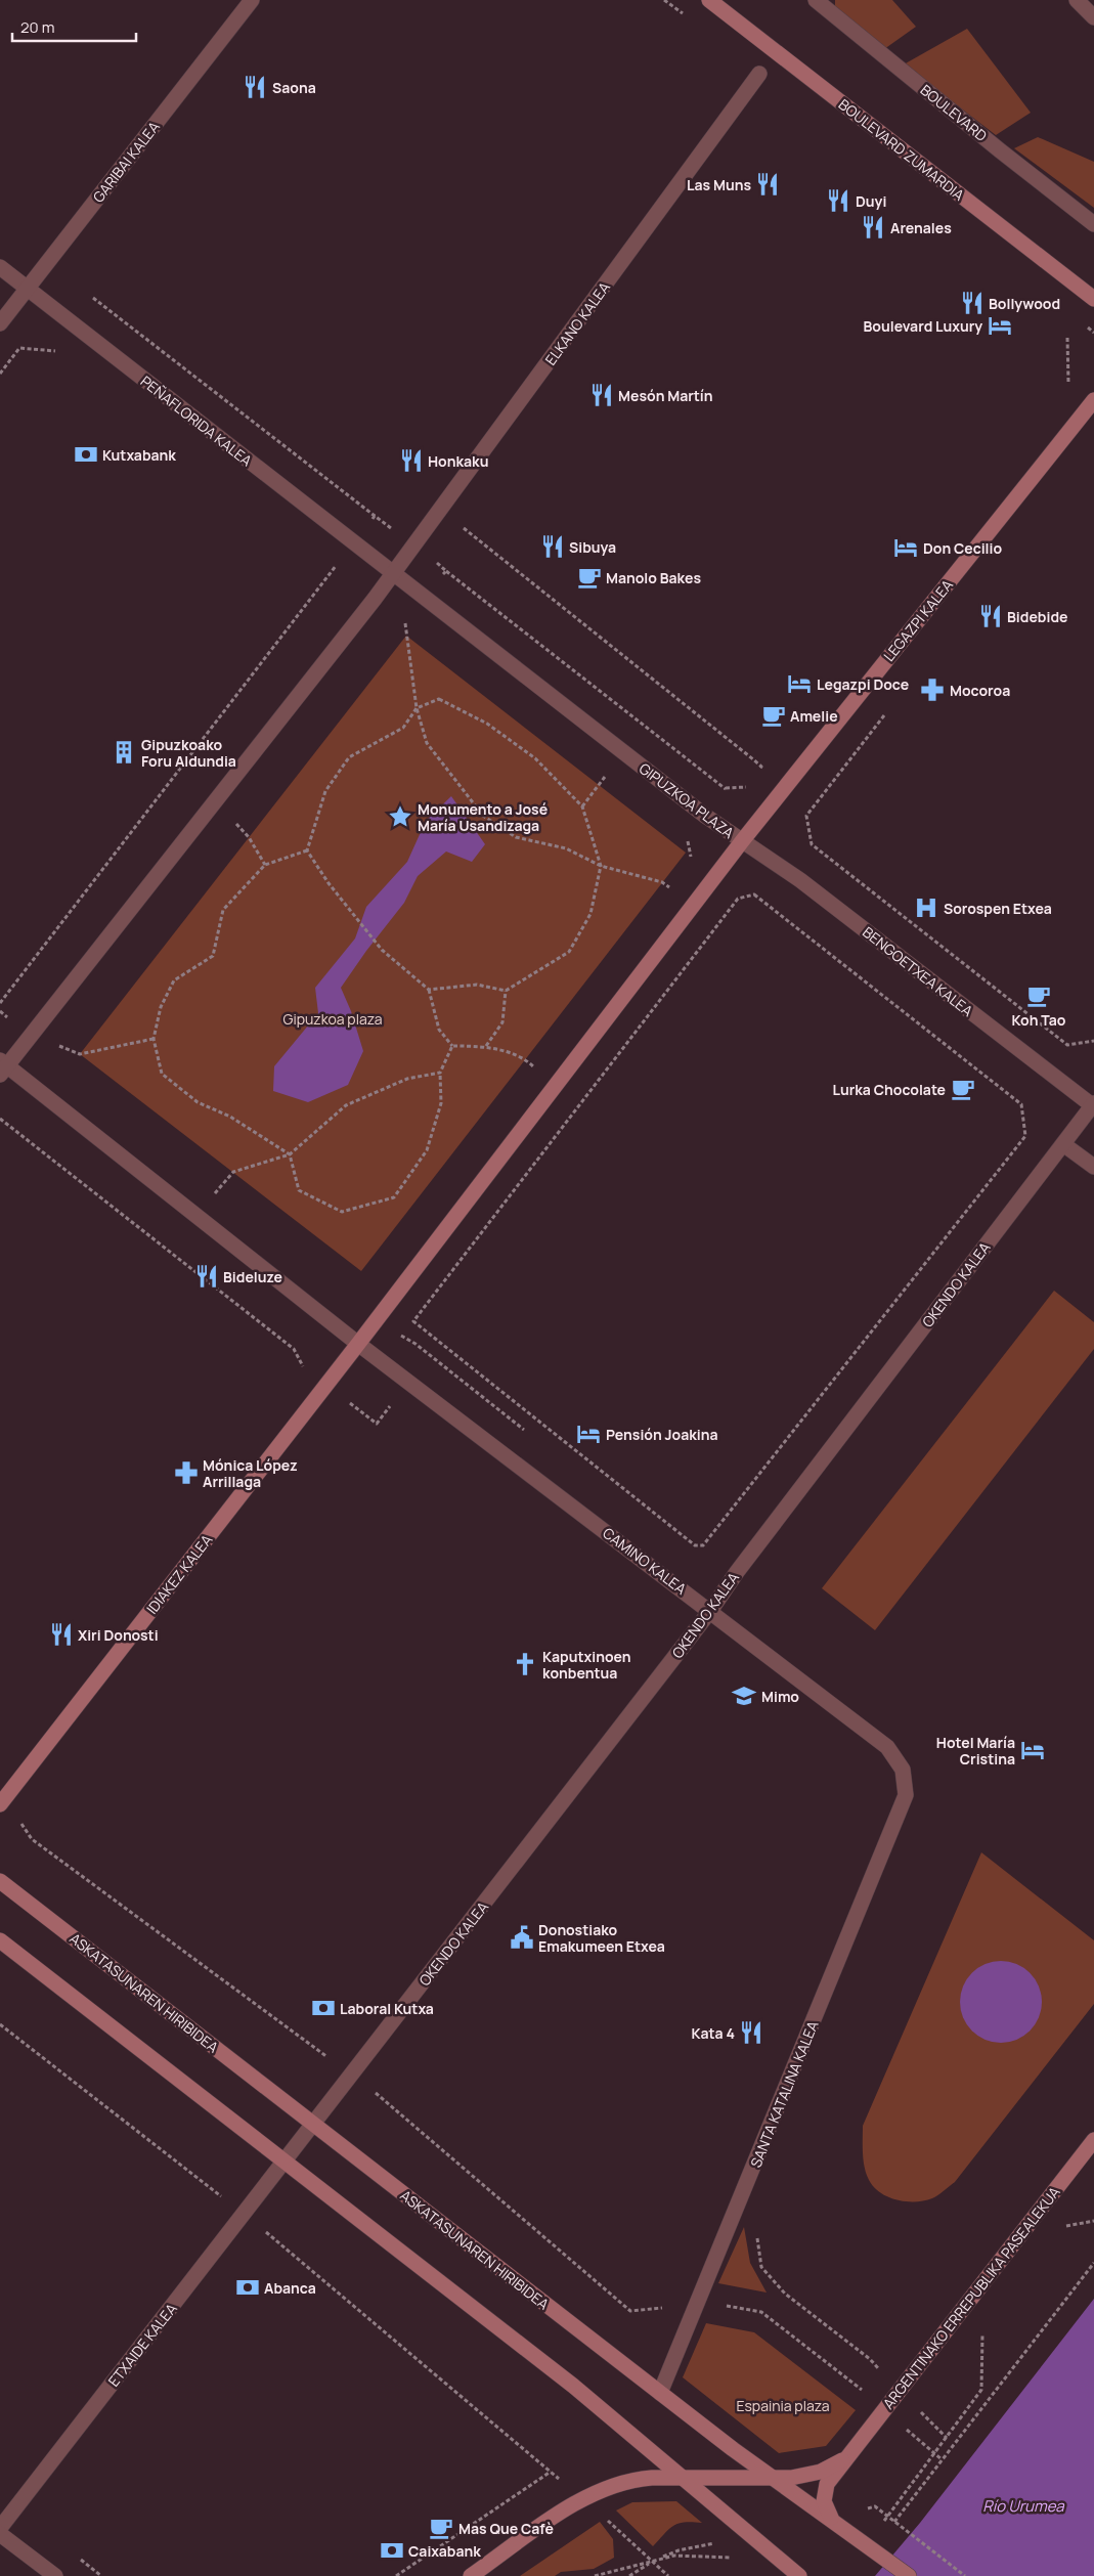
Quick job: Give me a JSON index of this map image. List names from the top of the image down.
{
  "streets": {
    "main road": [
      "BOULEVARD ZUMARDIA",
      "LEGAZPI KALEA",
      "GIPUZKOA PLAZA",
      "IDIAKEZ KALEA",
      "ASKATASUNAREN HIRIBIDEA",
      "ARGENTINAKO ERREPUBLIKA PASEALEKUA"
    ],
    "street": [
      "BOULEVARD",
      "GARIBAI KALEA",
      "ELKANO KALEA",
      "PEÑAFLORIDA KALEA",
      "BENGOETXEA KALEA",
      "OKENDO KALEA",
      "CAMINO KALEA",
      "SANTA KATALINA KALEA",
      "ETXAIDE KALEA"
    ]
  },
  "crossings": [
    ["GARIBAI KALEA", "PEÑAFLORIDA KALEA"],
    ["ELKANO KALEA", "PEÑAFLORIDA KALEA"],
    ["ELKANO KALEA", "GIPUZKOA PLAZA"],
    ["PEÑAFLORIDA KALEA", "GIPUZKOA PLAZA"],
    ["LEGAZPI KALEA", "GIPUZKOA PLAZA"],
    ["LEGAZPI KALEA", "BENGOETXEA KALEA"],
    ["GIPUZKOA PLAZA", "BENGOETXEA KALEA"],
    ["GIPUZKOA PLAZA", "CAMINO KALEA"],
    ["GIPUZKOA PLAZA", "IDIAKEZ KALEA"],
    ["BENGOETXEA KALEA", "OKENDO KALEA"],
    ["OKENDO KALEA", "CAMINO KALEA"],
    ["OKENDO KALEA", "ASKATASUNAREN HIRIBIDEA"],
    ["CAMINO KALEA", "IDIAKEZ KALEA"],
    ["CAMINO KALEA", "SANTA KATALINA KALEA"],
    ["ASKATASUNAREN HIRIBIDEA", "SANTA KATALINA KALEA"]
  ],
  "water": ["Río Urumea"],
  "parks": ["Gipuzkoa plaza", "Espainia plaza"],
  "places": {
    "restaurant": [
      "Saona",
      "Las Muns",
      "Duyi",
      "Arenales",
      "Bollywood",
      "Mesón Martín",
      "Honkaku",
      "Sibuya",
      "Bidebide",
      "Bideluze",
      "Xiri Donosti",
      "Kata 4"
    ],
    "hotel": [
      "Boulevard Luxury",
      "Don Cecilio",
      "Legazpi Doce",
      "Pensión Joakina",
      "Hotel María Cristina"
    ],
    "bank": [
      "Kutxabank",
      "Laboral Kutxa",
      "Abanca",
      "Caixabank"
    ],
    "cafe": [
      "Manolo Bakes",
      "Amelie",
      "Koh Tao",
      "Lurka Chocolate",
      "Mas Que Cafè"
    ],
    "pharmacy": ["Mocoroa", "Mónica López Arrillaga"],
    "building": ["Gipuzkoako Foru Aldundia"],
    "place": ["Monumento a José María Usandizaga"],
    "hospital": ["Sorospen Etxea"],
    "church": ["Kaputxinoen konbentua"],
    "school or university": ["Mimo"],
    "public building": ["Donostiako Emakumeen Etxea"]
  },
  "scale_bar": "20 m"
}
